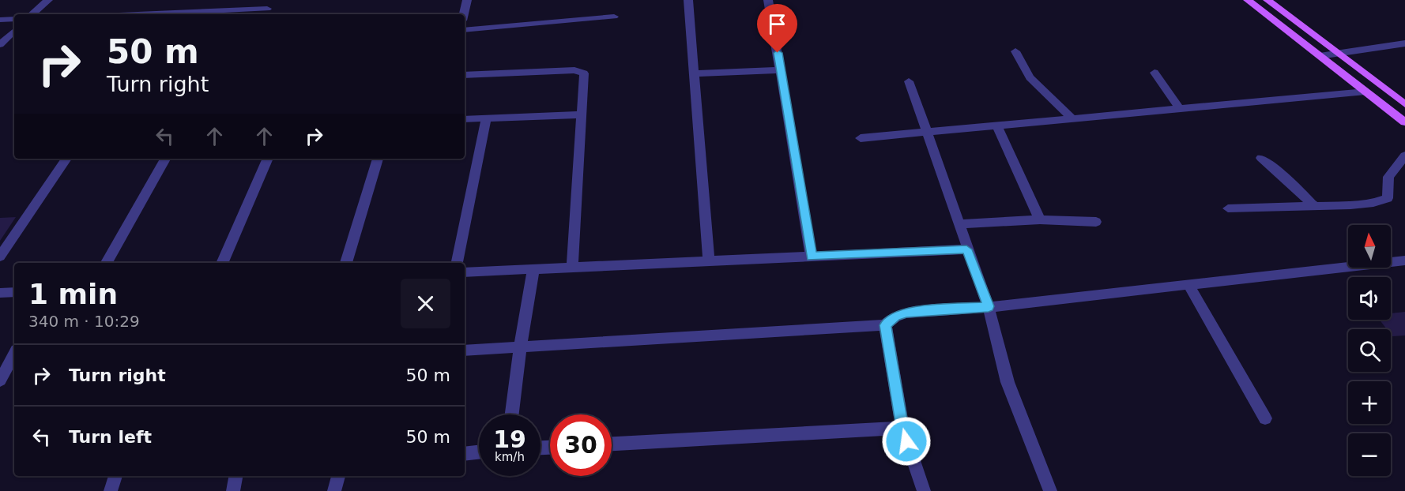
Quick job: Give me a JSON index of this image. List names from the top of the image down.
{
  "north": "top",
  "page": {
    "turn": ["50 m", "Turn right"],
    "map_buttons": ["+", "−"],
    "heading": ["1 min", "340 m · 10:29"],
    "list": [
      {
        "name": "Turn right",
        "value": "50 m"
      },
      {
        "name": "Turn left",
        "value": "50 m"
      }
    ],
    "speed": "19 km/h",
    "limit": "30"
  }
}
